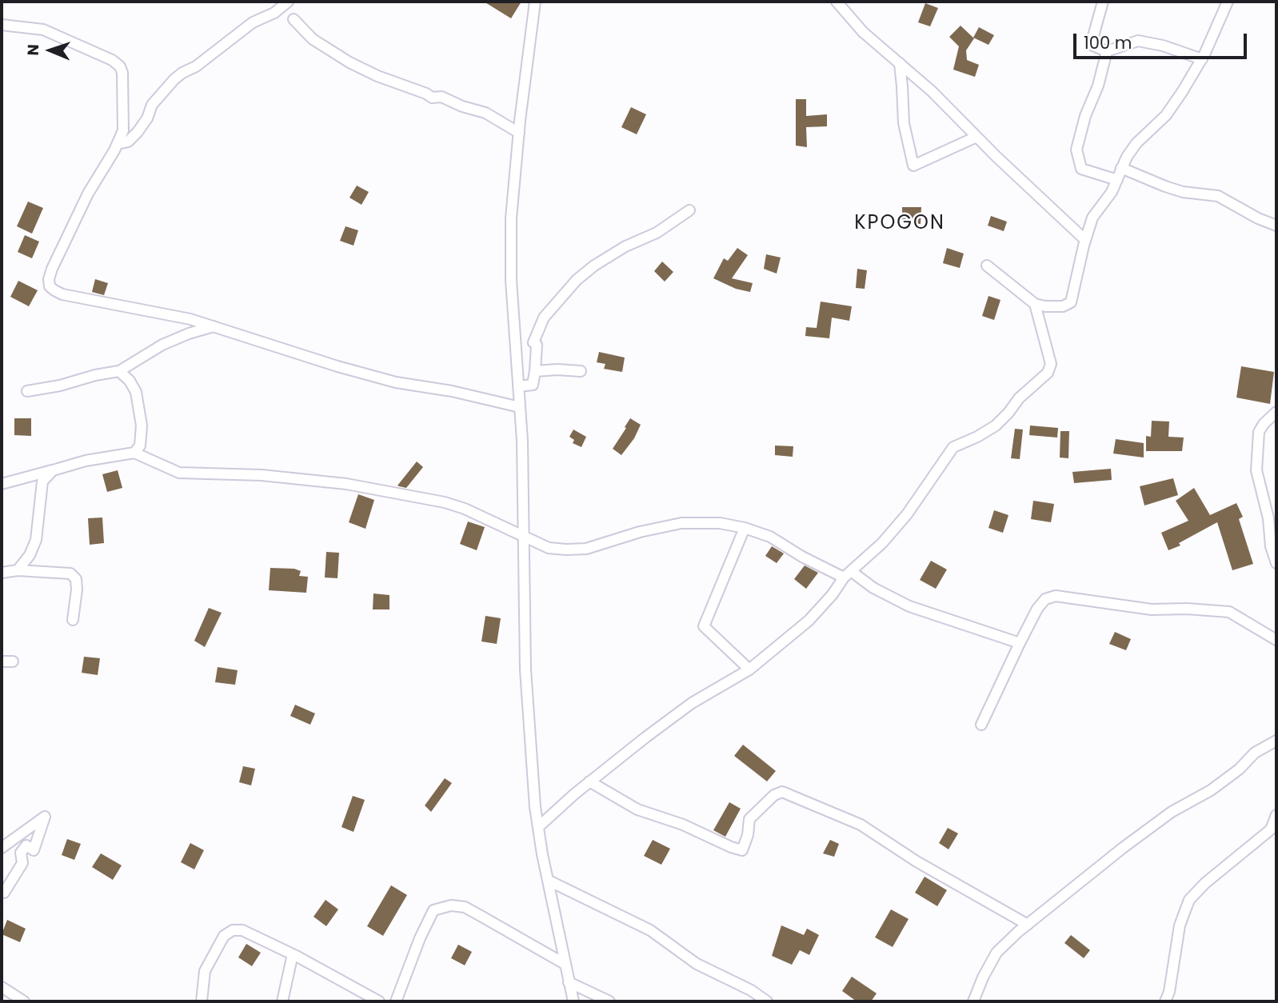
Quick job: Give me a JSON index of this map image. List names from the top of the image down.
{
  "districts": ["KPOGON"],
  "scale_bar": "100 m",
  "north": "left"
}
